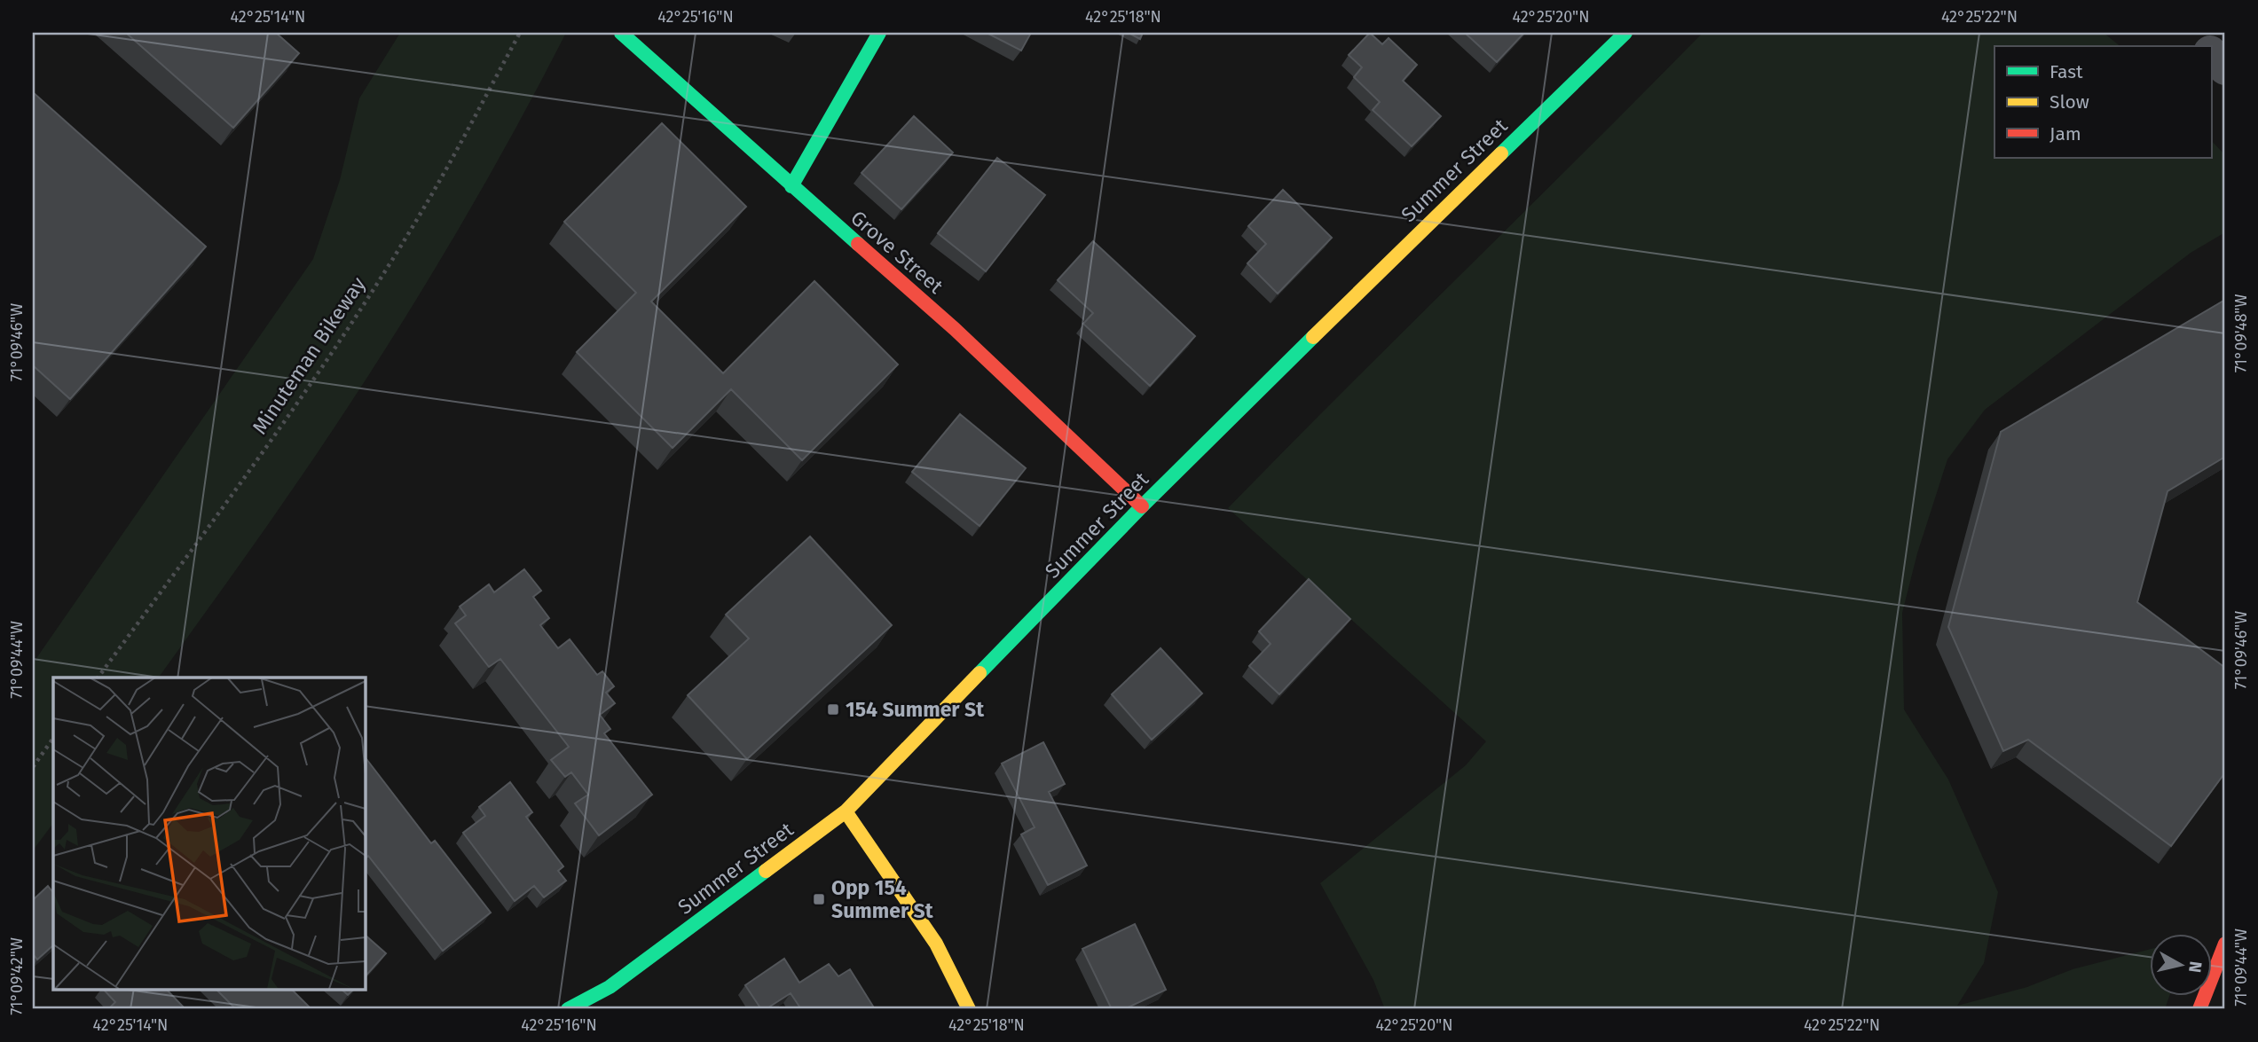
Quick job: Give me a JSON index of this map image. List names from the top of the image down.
{
  "streets": {
    "main road": ["Summer Street", "Grove Street"],
    "path": ["Minuteman Bikeway"]
  },
  "crossings": [
    ["Summer Street", "Grove Street"]
  ],
  "places": {
    "transit": ["154 Summer St", "Opp 154 Summer St"]
  },
  "legend": ["Fast", "Slow", "Jam"],
  "north": "right",
  "coordinates": [
    "42°25'14\"N",
    "42°25'16\"N",
    "42°25'18\"N",
    "42°25'20\"N",
    "42°25'22\"N",
    "71°09'48\"W",
    "71°09'46\"W",
    "71°09'44\"W",
    "71°09'42\"W"
  ]
}
